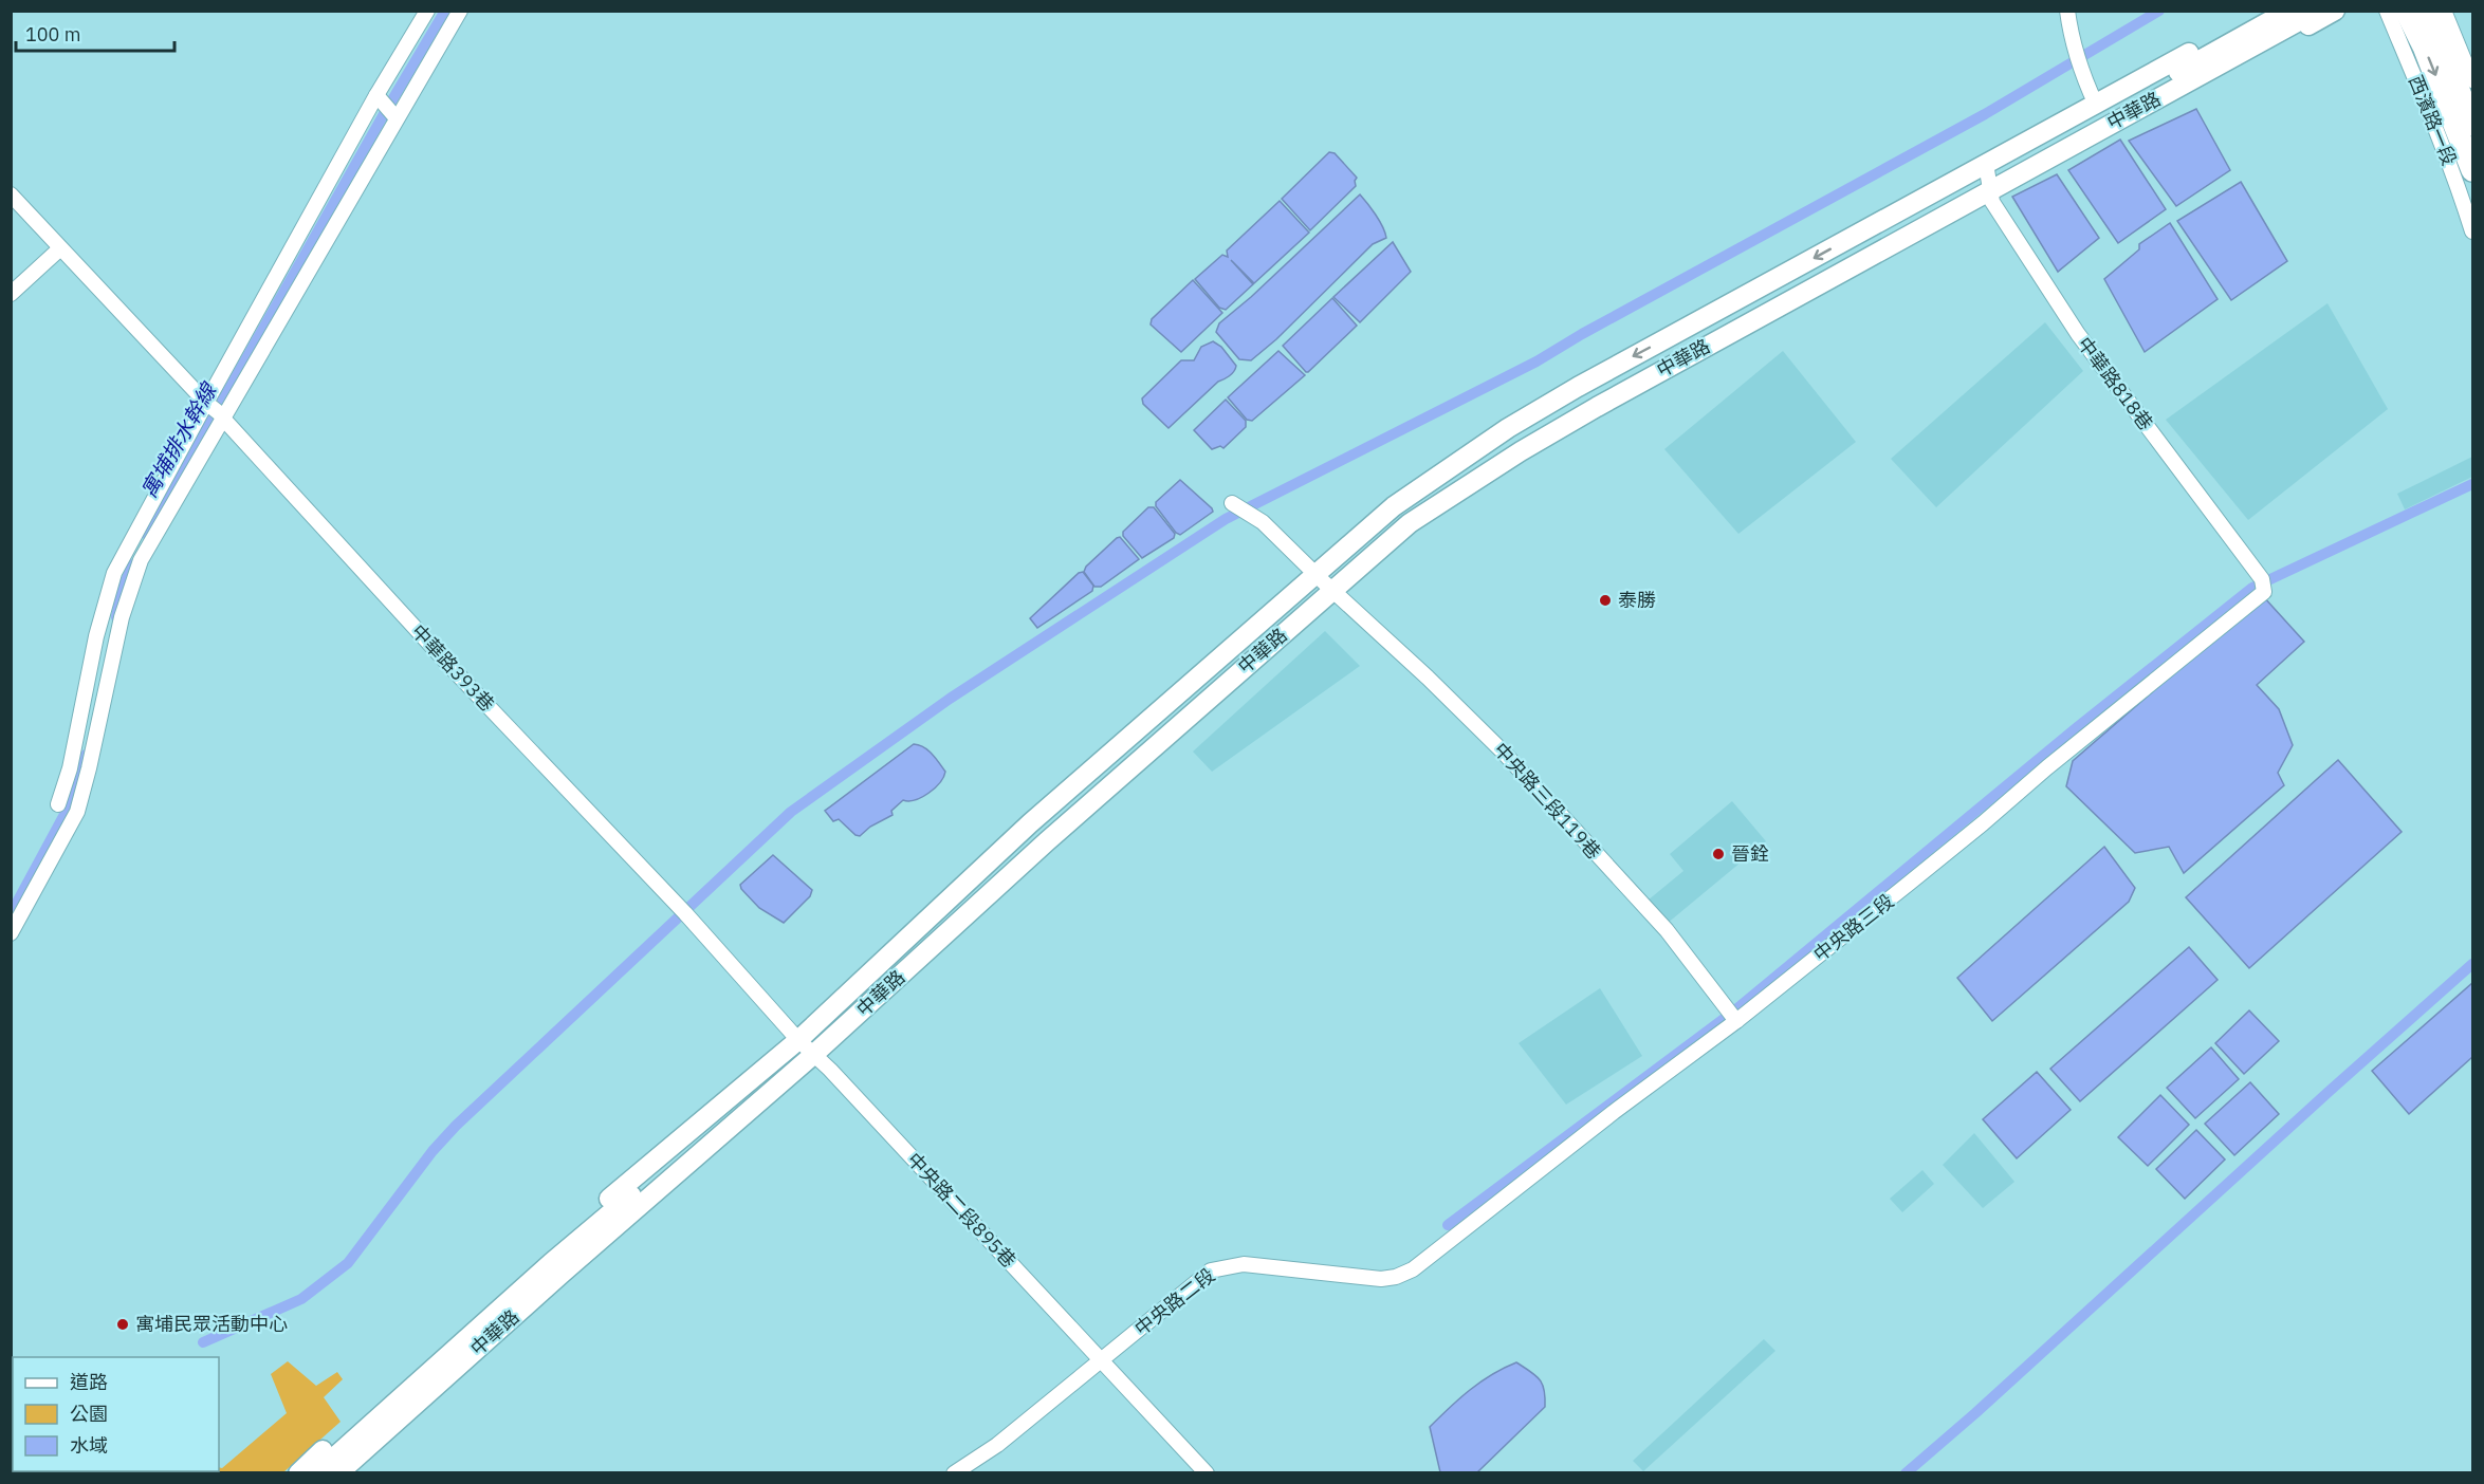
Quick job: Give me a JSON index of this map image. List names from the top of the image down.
{
  "streets": {
    "main road": ["中華路"],
    "street": [
      "西濱路一段",
      "中華路818巷",
      "中華路393巷",
      "中央路三段119巷",
      "中央路三段",
      "中央路二段895巷",
      "中央路二段"
    ]
  },
  "crossings": [
    ["中華路", "中華路818巷"],
    ["中華路", "中華路393巷"],
    ["中華路", "中央路三段119巷"],
    ["中華路", "中央路二段895巷"],
    ["中華路818巷", "中央路三段"],
    ["中華路393巷", "中央路二段895巷"],
    ["中央路三段119巷", "中央路三段"],
    ["中央路三段", "中央路二段"],
    ["中央路二段895巷", "中央路二段"]
  ],
  "water": ["寓埔排水幹線"],
  "places": ["泰勝", "晉銓", "寓埔民眾活動中心"],
  "legend": ["道路", "公園", "水域"],
  "scale_bar": "100 m"
}
